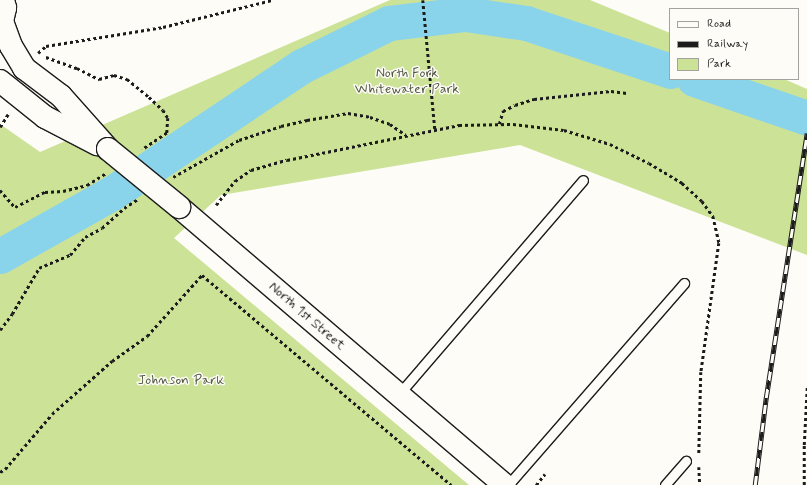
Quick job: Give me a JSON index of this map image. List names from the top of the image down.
{
  "streets": {
    "main road": ["North 1st Street"]
  },
  "parks": ["North Fork Whitewater Park", "Johnson Park"],
  "legend": ["Road", "Railway", "Park"]
}
